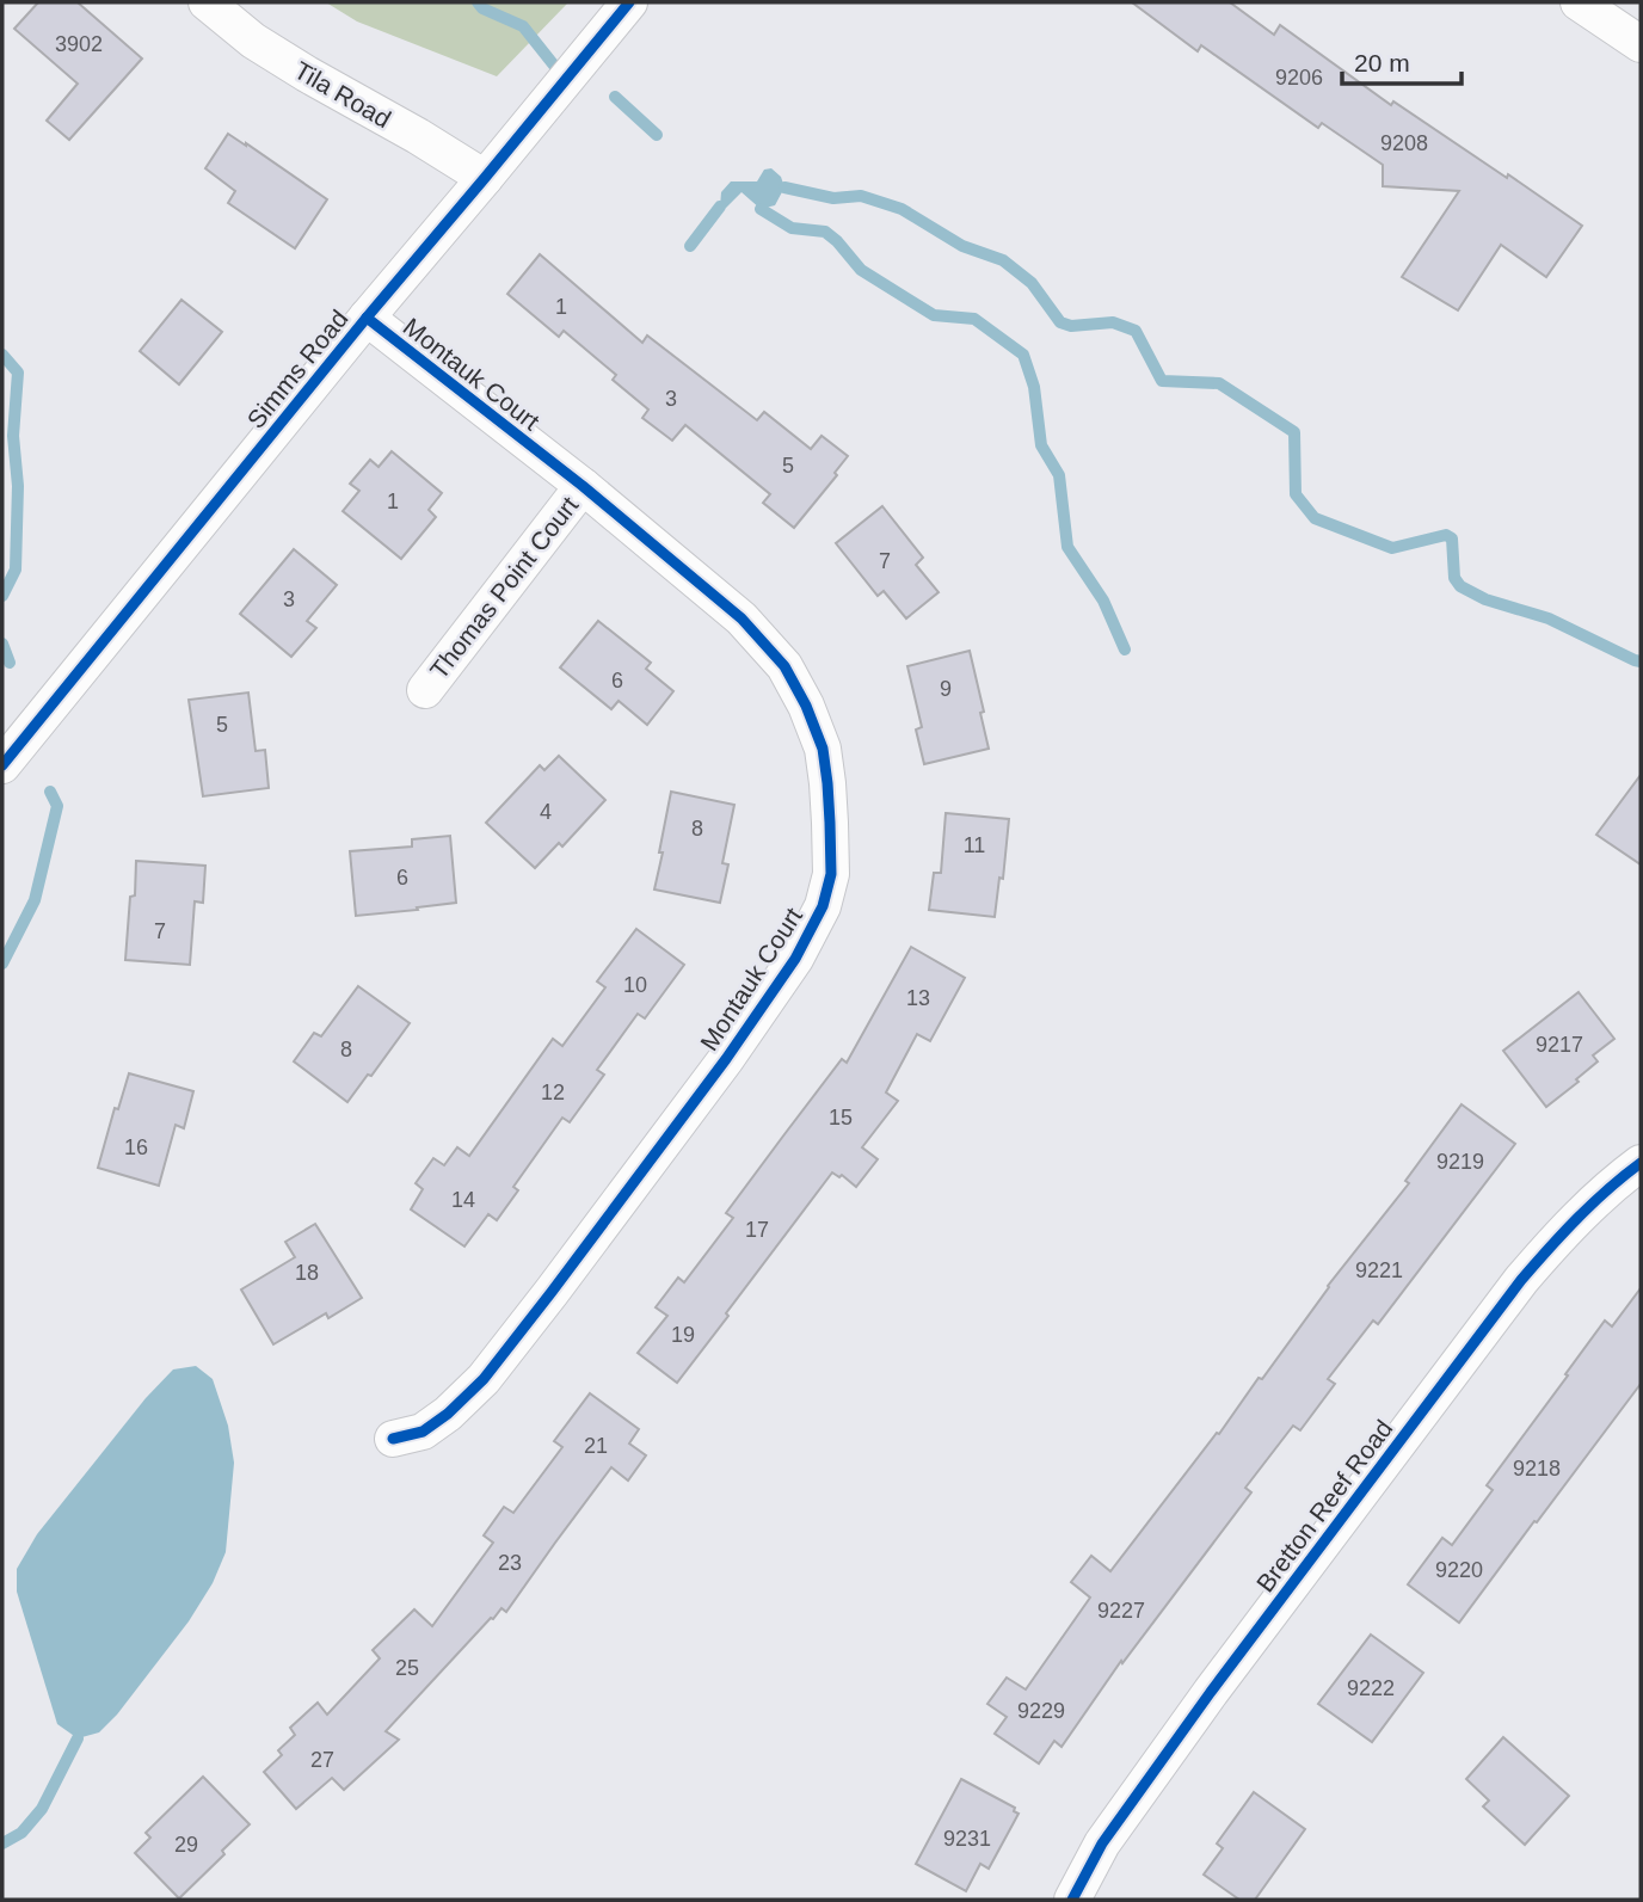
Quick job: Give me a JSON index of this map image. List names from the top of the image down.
{
  "streets": {
    "street": [
      "Tila Road",
      "Simms Road",
      "Montauk Court",
      "Thomas Point Court",
      "Bretton Reef Road"
    ]
  },
  "crossings": [
    ["Tila Road", "Simms Road"],
    ["Simms Road", "Montauk Court"],
    ["Montauk Court", "Thomas Point Court"]
  ],
  "house_numbers": [
    "3902",
    "9206",
    "9208",
    "1",
    "3",
    "5",
    "1",
    "7",
    "3",
    "6",
    "9",
    "5",
    "4",
    "8",
    "11",
    "6",
    "7",
    "10",
    "13",
    "9217",
    "8",
    "12",
    "15",
    "16",
    "9219",
    "14",
    "17",
    "9221",
    "18",
    "19",
    "21",
    "9218",
    "23",
    "9220",
    "9227",
    "25",
    "9222",
    "9229",
    "27",
    "9231",
    "29"
  ],
  "scale_bar": "20 m"
}
